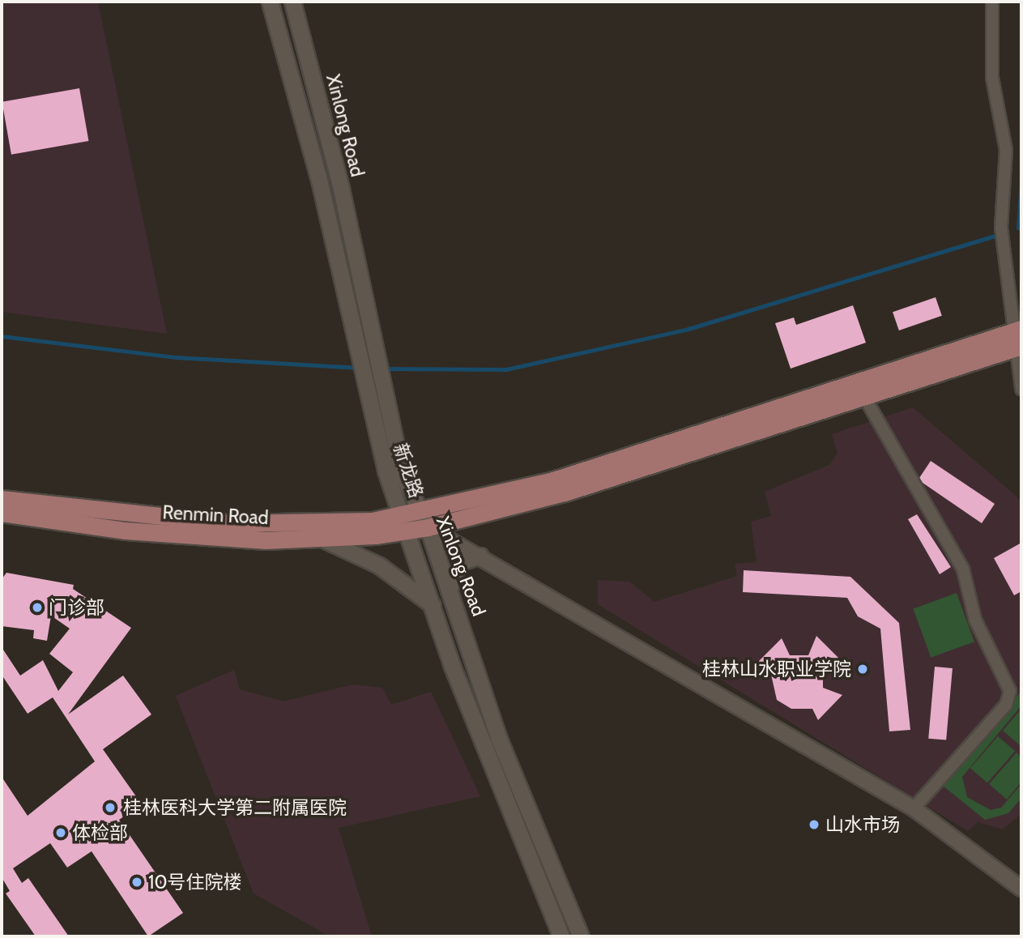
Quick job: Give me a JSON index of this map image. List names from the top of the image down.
{
  "streets": {
    "main road": ["Xinlong Road", "Renmin Road"]
  },
  "crossings": [
    ["Xinlong Road", "Renmin Road"]
  ],
  "places": [
    "门诊部",
    "桂林山水职业学院",
    "桂林医科大学第二附属医院",
    "山水市场",
    "体检部",
    "10号住院楼"
  ]
}
